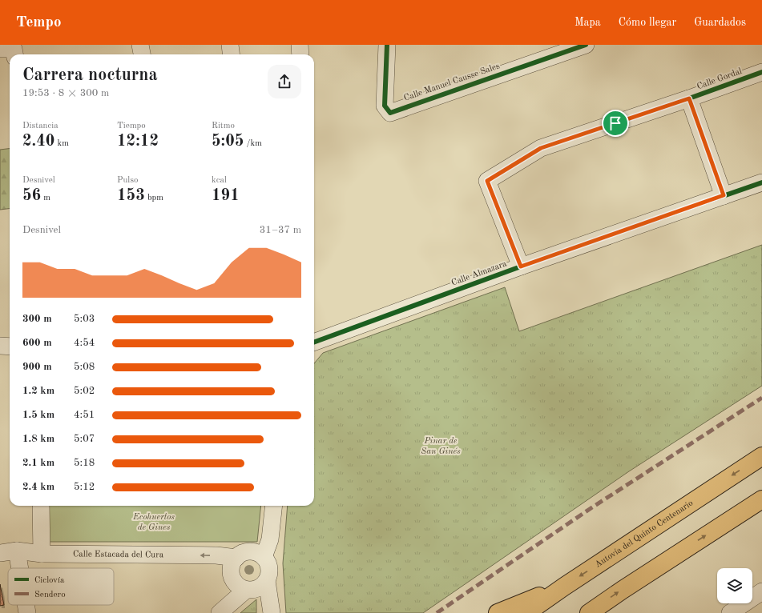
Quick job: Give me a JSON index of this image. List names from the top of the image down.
{
  "streets": {
    "highway": ["Autovía del Quinto Centenario"],
    "street": [
      "Calle Gordal",
      "Calle Manuel Causse Sales",
      "Calle Almazara",
      "Calle Estacada del Cura"
    ]
  },
  "crossings": [
    ["Calle Gordal", "Calle Almazara"]
  ],
  "one_way": ["Calle Estacada del Cura"],
  "parks": ["Pinar de San Ginés", "Ecohuertos de Gines"],
  "legend": ["Ciclovía", "Sendero"],
  "page": {
    "header": "Tempo",
    "nav": ["Mapa", "Cómo llegar", "Guardados"],
    "heading": ["Carrera nocturna", "19:53 · 8 × 300 m"],
    "stats": [
      ["Distancia", "2.40 km"],
      ["Tiempo", "12:12"],
      ["Ritmo", "5:05 /km"],
      ["Desnivel", "56 m"],
      ["Pulso", "153 bpm"],
      ["kcal", "191"]
    ],
    "chart": ["Desnivel", "31–37 m"],
    "list": [
      {
        "name": "300 m",
        "note": "5:03"
      },
      {
        "name": "600 m",
        "note": "4:54"
      },
      {
        "name": "900 m",
        "note": "5:08"
      },
      {
        "name": "1.2 km",
        "note": "5:02"
      },
      {
        "name": "1.5 km",
        "note": "4:51"
      },
      {
        "name": "1.8 km",
        "note": "5:07"
      },
      {
        "name": "2.1 km",
        "note": "5:18"
      },
      {
        "name": "2.4 km",
        "note": "5:12"
      }
    ]
  }
}
